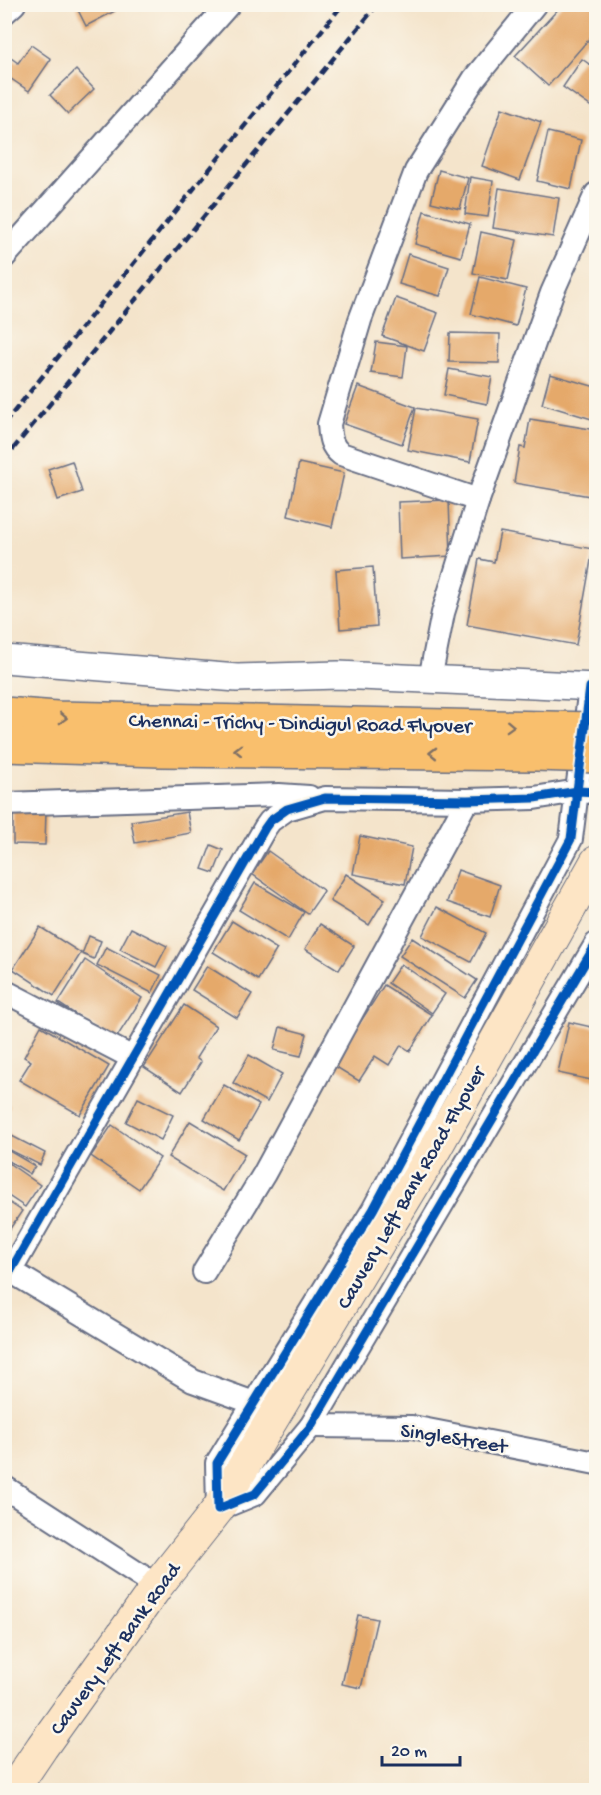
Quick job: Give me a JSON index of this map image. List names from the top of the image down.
{
  "streets": {
    "highway": ["Chennai - Trichy - Dindigul Road Flyover"],
    "main road": ["Cauvery Left Bank Road Flyover", "Cauvery Left Bank Road"],
    "street": ["SingleStreet"]
  },
  "crossings": [
    ["Cauvery Left Bank Road Flyover", "Cauvery Left Bank Road"]
  ],
  "scale_bar": "20 m"
}
